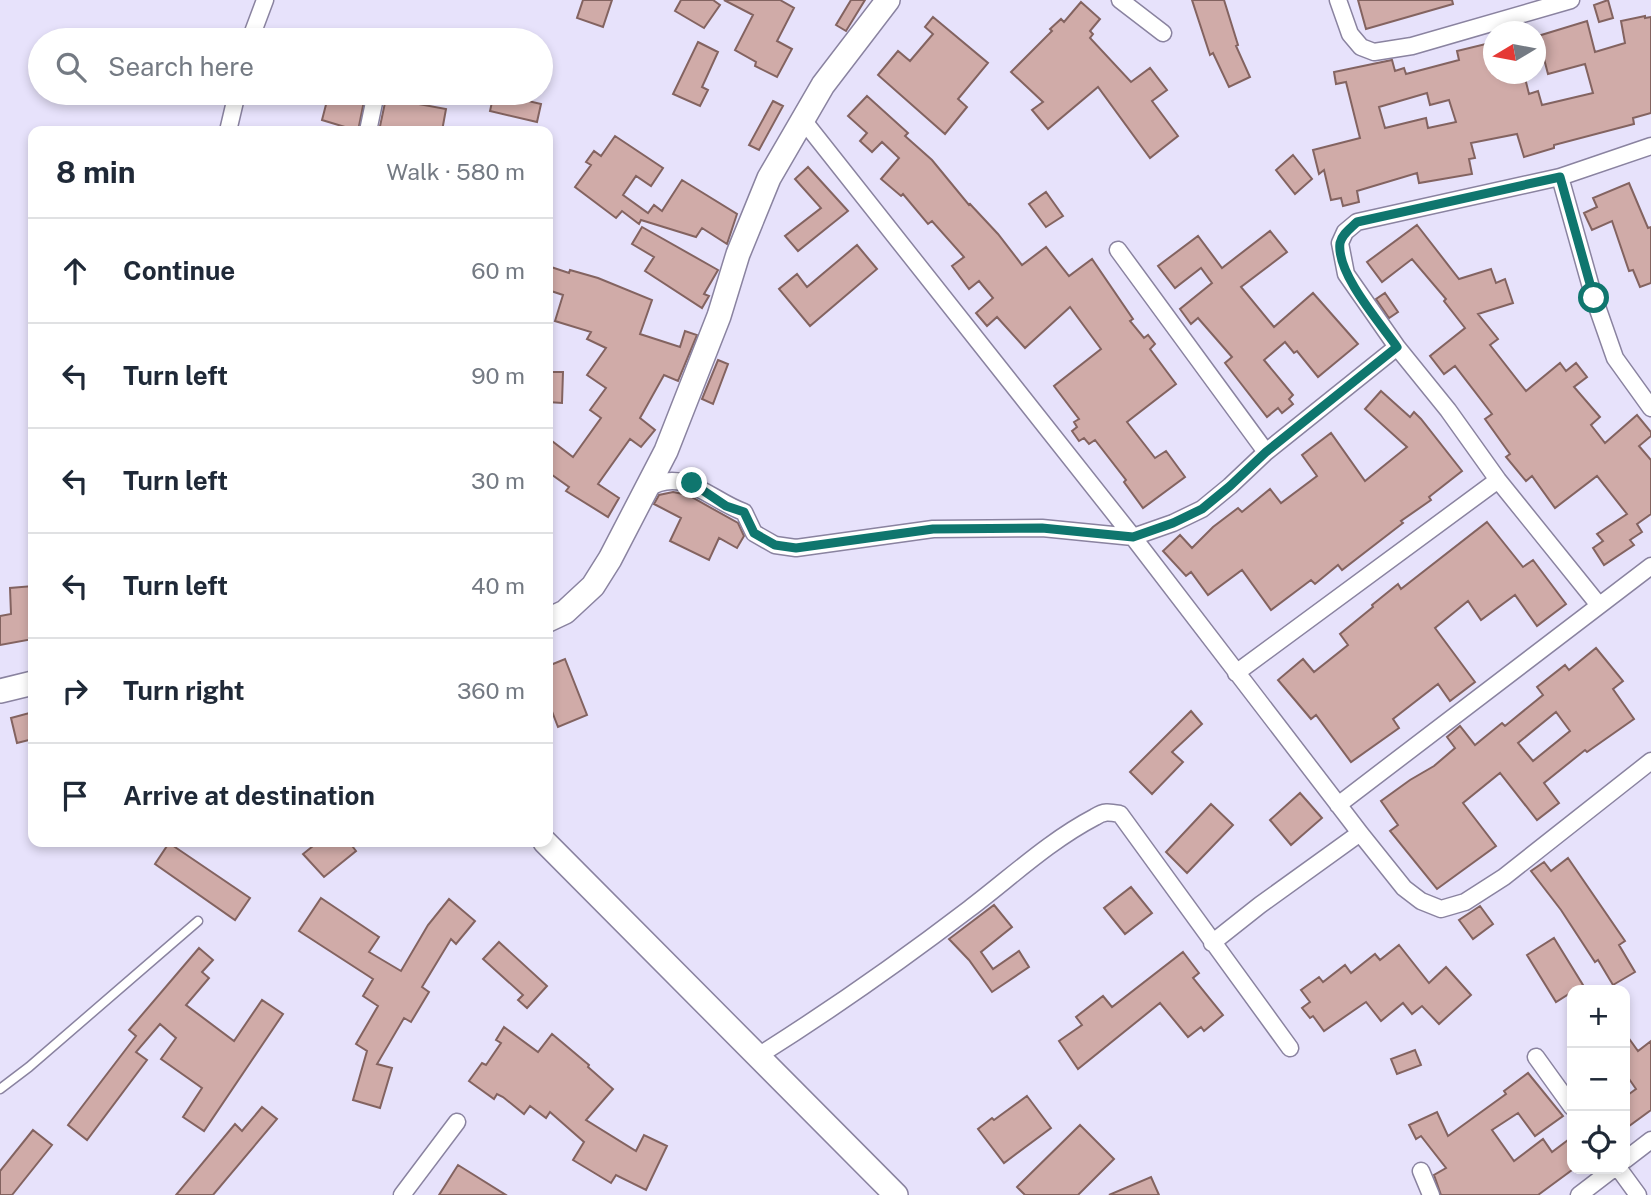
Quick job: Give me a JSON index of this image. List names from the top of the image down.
{
  "north": "left",
  "page": {
    "search": "Search here",
    "heading": ["8 min", "Walk · 580 m"],
    "list": [
      ["Continue", "60 m"],
      ["Turn left", "90 m"],
      ["Turn left", "30 m"],
      ["Turn left", "40 m"],
      ["Turn right", "360 m"],
      "Arrive at destination"
    ],
    "map_buttons": ["+", "−"]
  }
}
